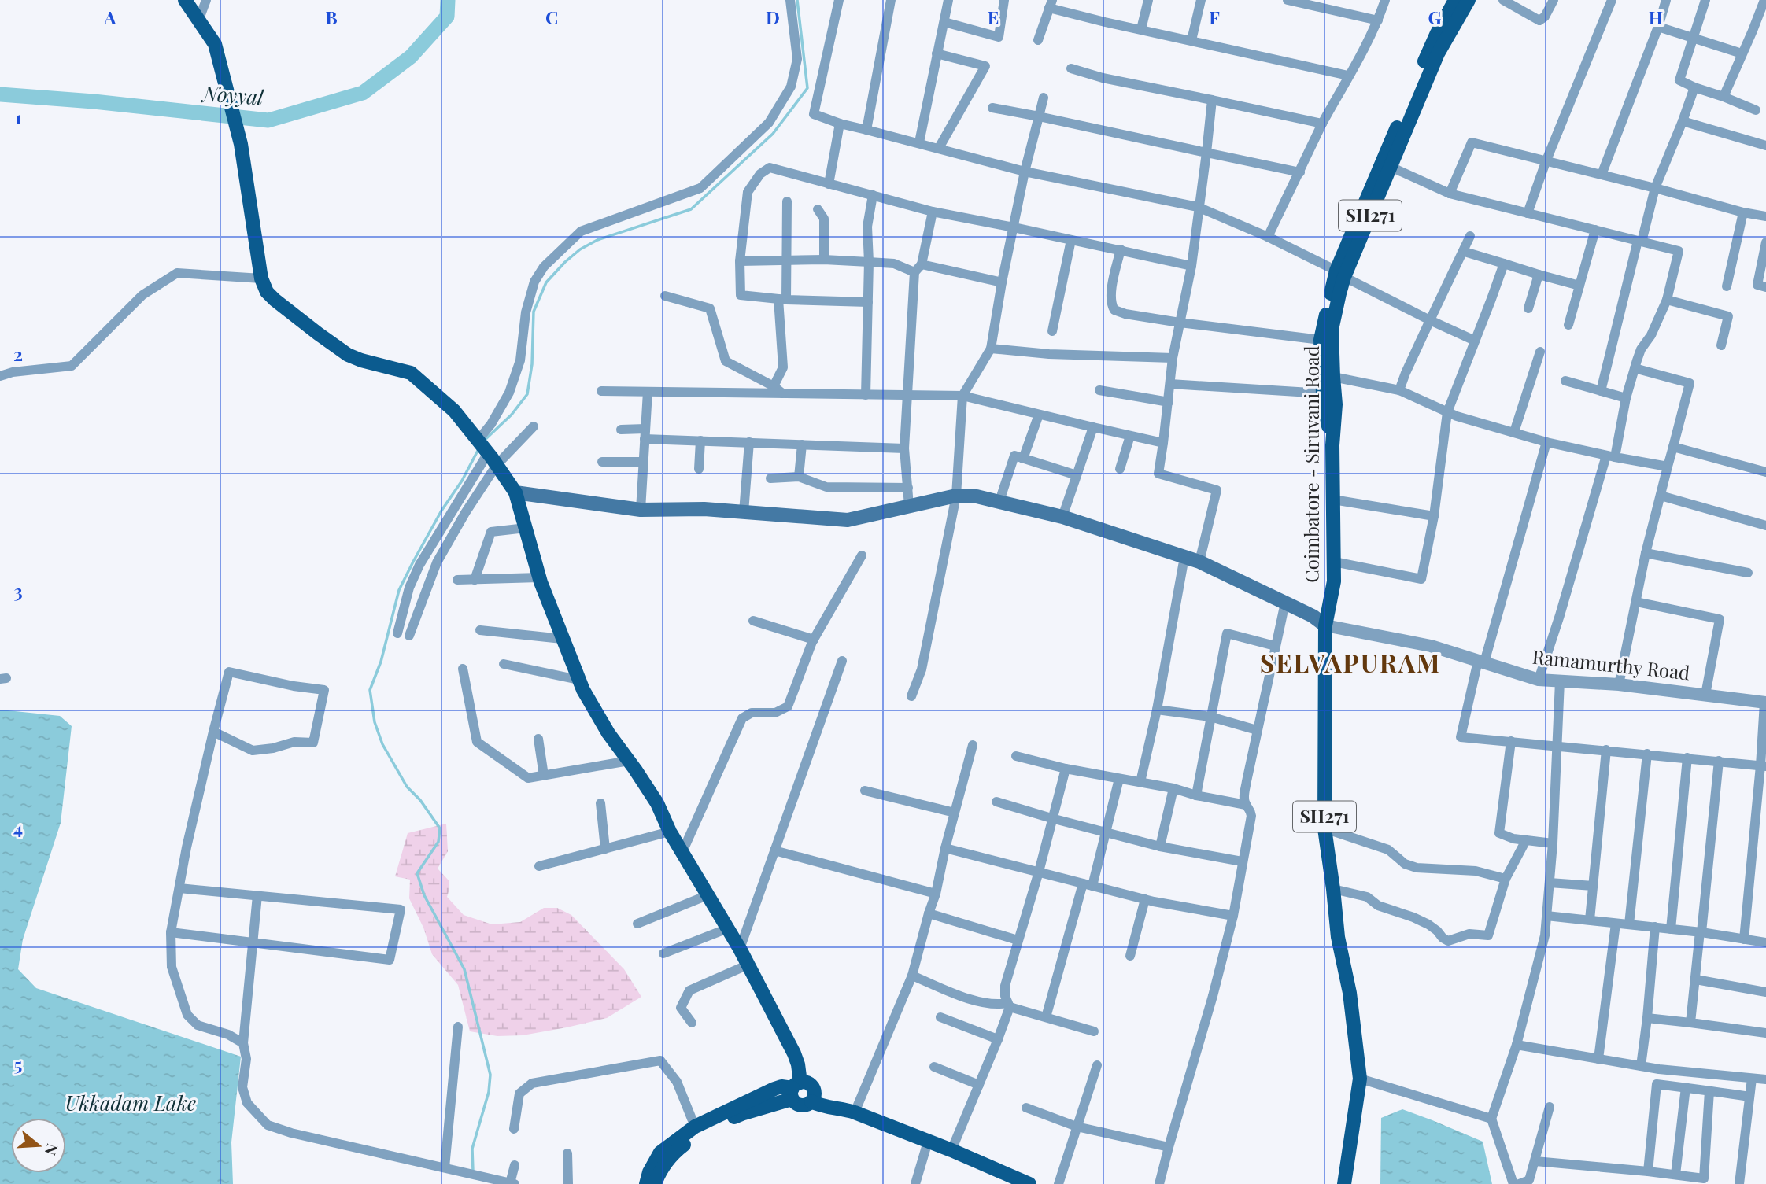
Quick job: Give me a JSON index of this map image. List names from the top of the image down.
{
  "streets": {
    "main road": ["SH271", "Coimbatore - Siruvani Road"],
    "street": ["Ramamurthy Road"]
  },
  "crossings": [
    ["Coimbatore - Siruvani Road", "Ramamurthy Road"]
  ],
  "districts": ["SELVAPURAM"],
  "water": ["Noyyal", "Ukkadam Lake"],
  "north": "right",
  "grid": {
    "columns": [
      "A",
      "B",
      "C",
      "D",
      "E",
      "F",
      "G",
      "H"
    ],
    "rows": [
      "1",
      "2",
      "3",
      "4",
      "5"
    ]
  }
}
